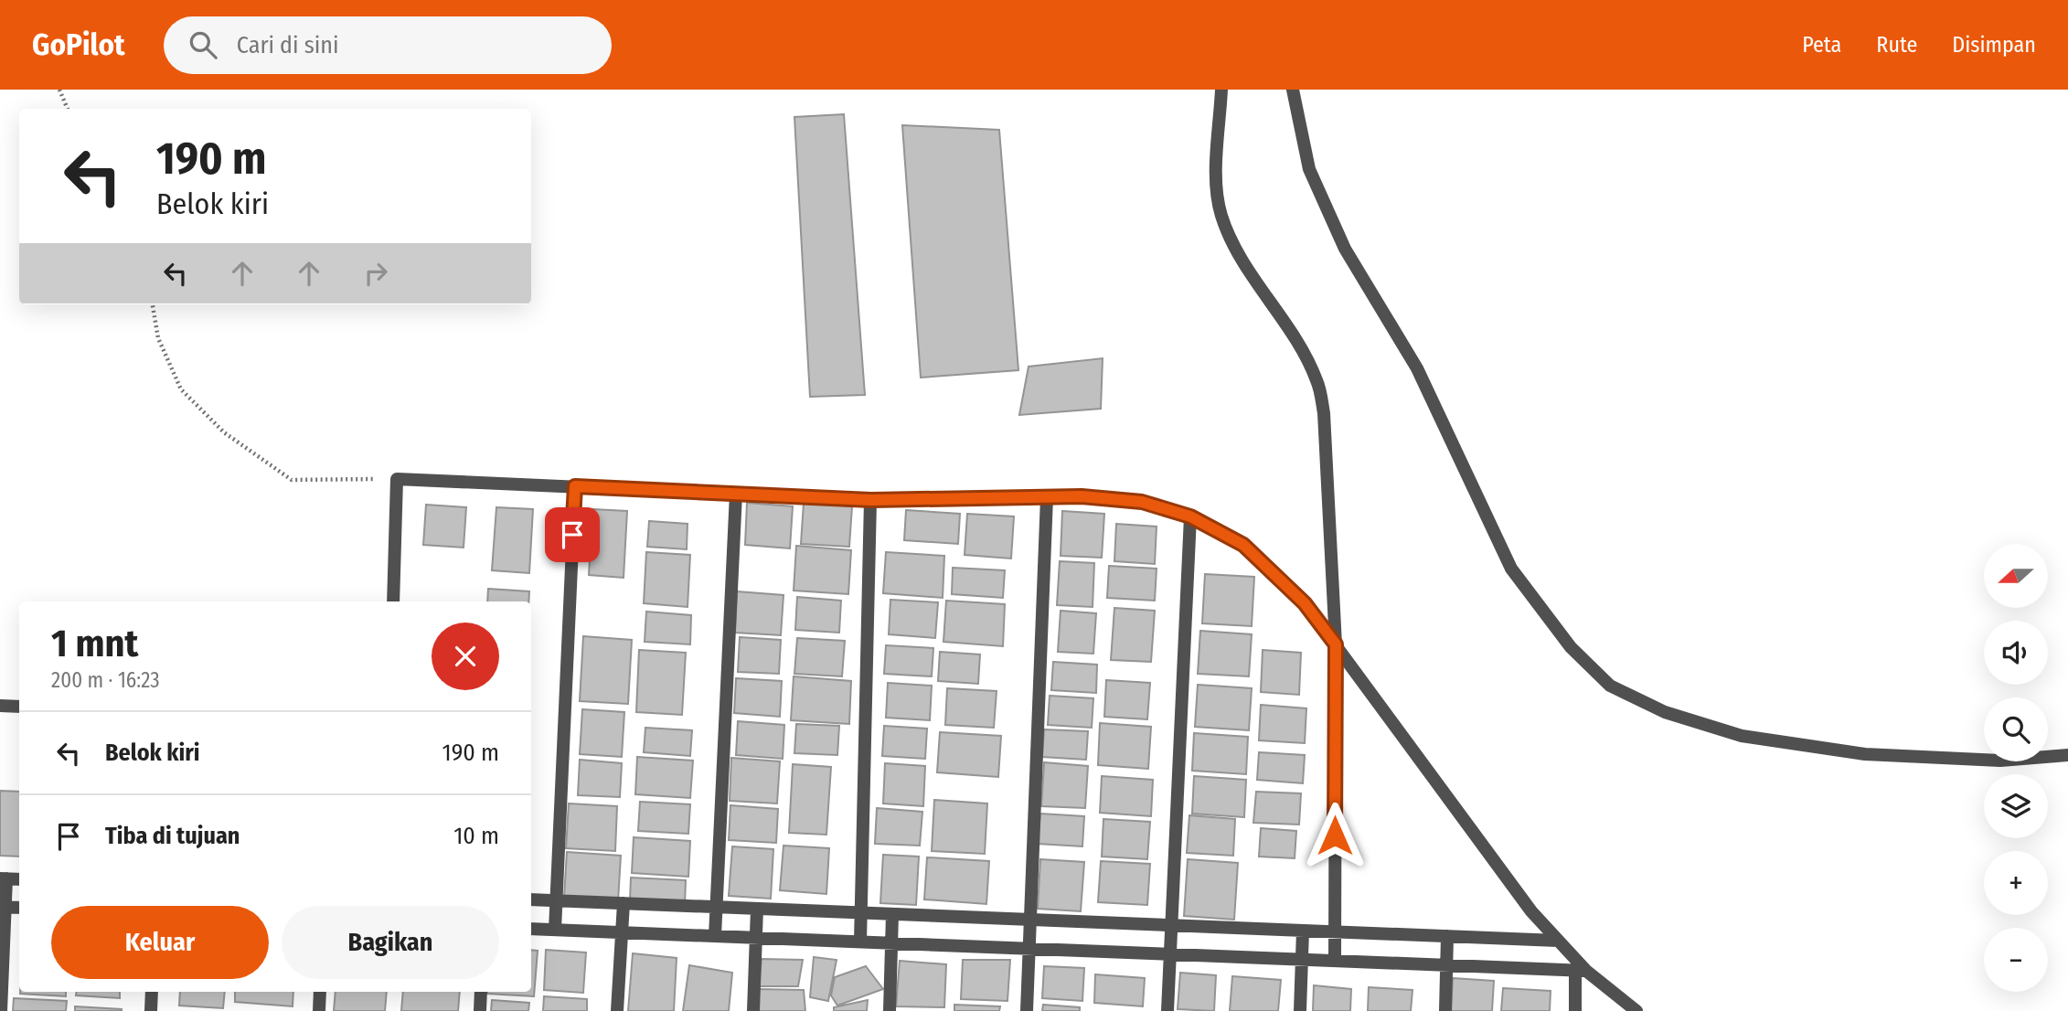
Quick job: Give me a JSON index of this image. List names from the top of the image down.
{
  "north": "left",
  "page": {
    "header": "GoPilot",
    "search": "Cari di sini",
    "nav": ["Peta", "Rute", "Disimpan"],
    "turn": ["190 m", "Belok kiri"],
    "map_buttons": ["+", "−"],
    "heading": ["1 mnt", "200 m · 16:23"],
    "list": [
      {
        "name": "Belok kiri",
        "value": "190 m"
      },
      {
        "name": "Tiba di tujuan",
        "value": "10 m"
      }
    ],
    "buttons": ["Keluar", "Bagikan"]
  }
}
